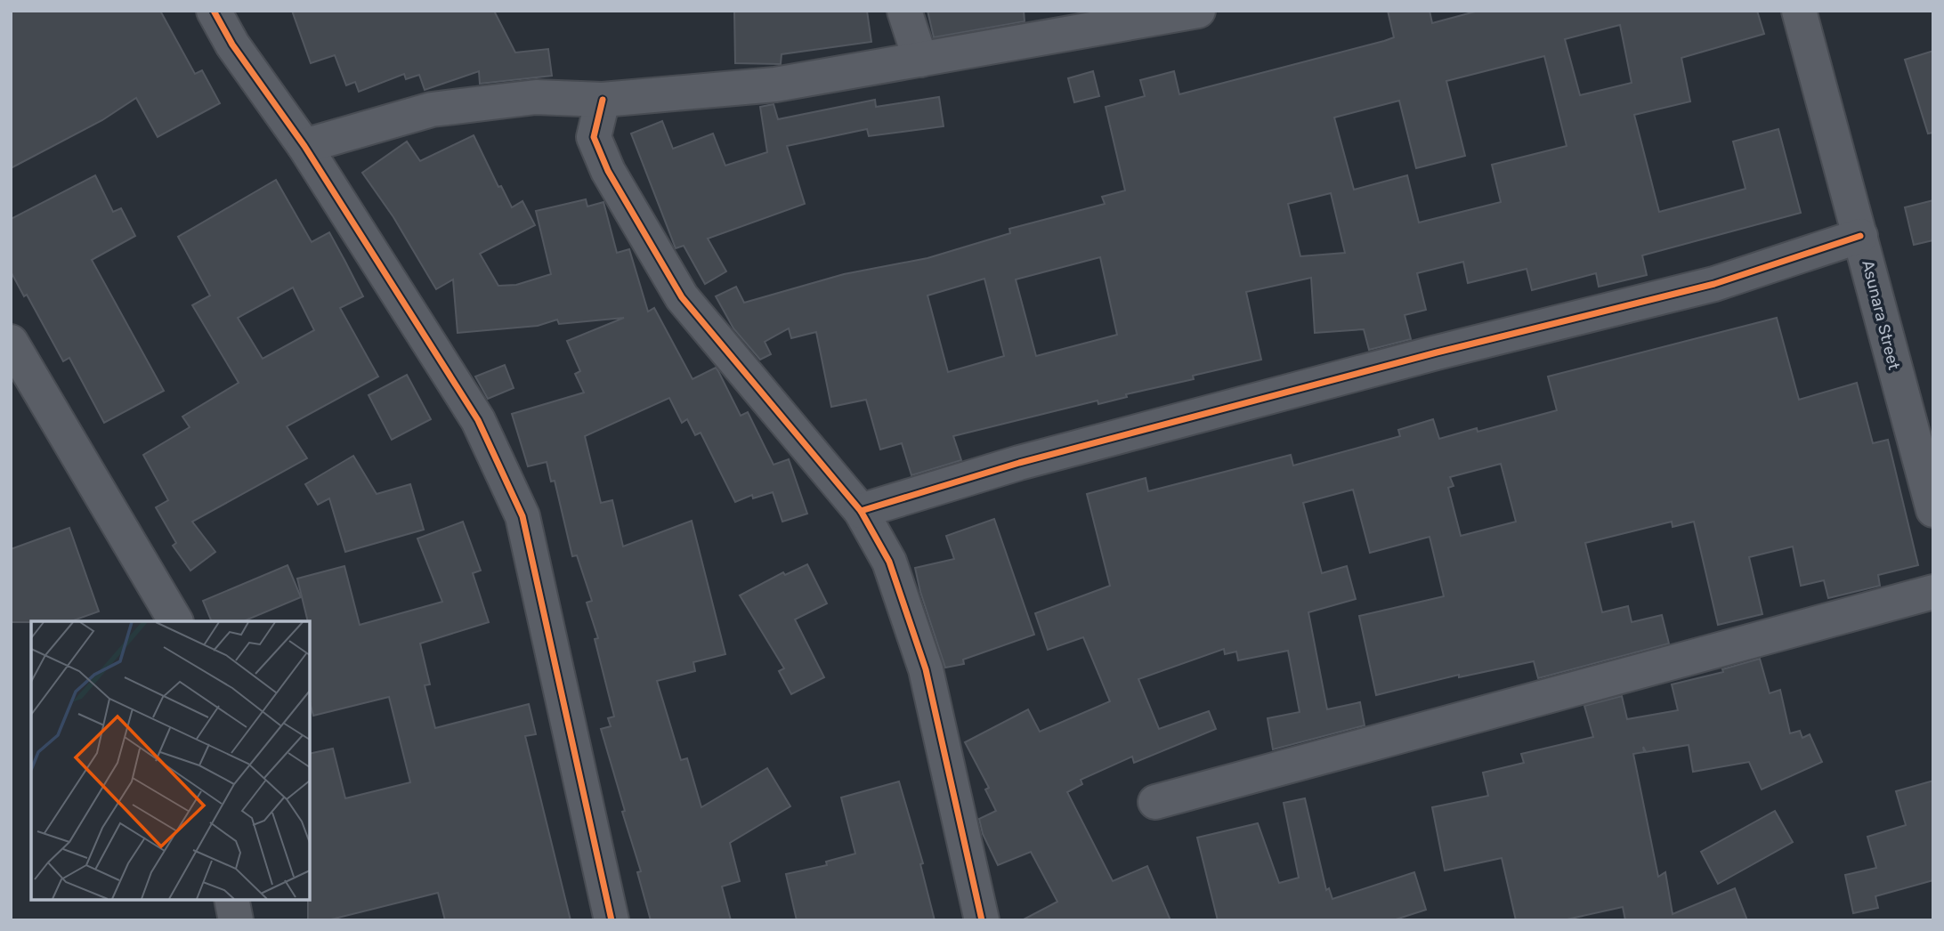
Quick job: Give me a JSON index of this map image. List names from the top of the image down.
{
  "streets": {
    "street": ["Asunara Street"]
  }
}
